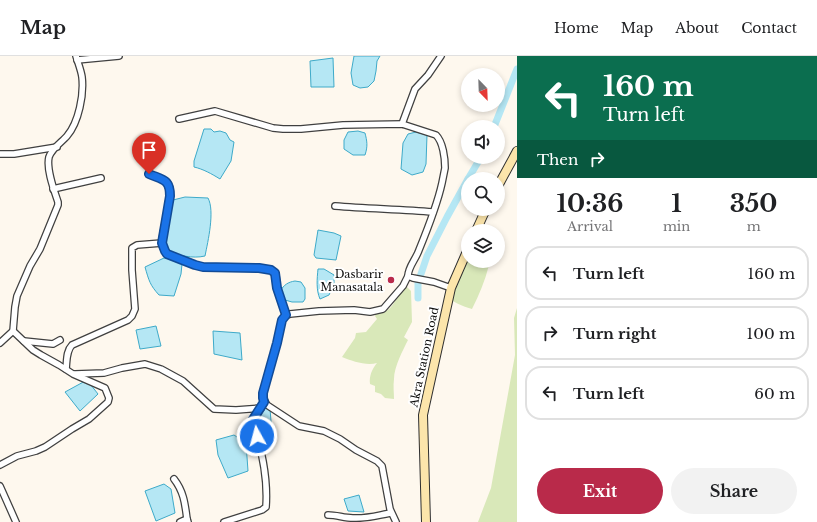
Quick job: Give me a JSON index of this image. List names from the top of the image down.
{
  "streets": {
    "main road": ["Akra Station Road"]
  },
  "places": ["Dasbarir Manasatala"],
  "north": "bottom right",
  "page": {
    "header": "Map",
    "nav": [
      "Home",
      "Map",
      "About",
      "Contact"
    ],
    "turn": ["160 m", "Turn left"],
    "then": "Then",
    "eta": [
      "10:36",
      "Arrival",
      "1",
      "min",
      "350",
      "m"
    ],
    "list": [
      {
        "name": "Turn left",
        "value": "160 m"
      },
      {
        "name": "Turn right",
        "value": "100 m"
      },
      {
        "name": "Turn left",
        "value": "60 m"
      }
    ],
    "buttons": ["Exit", "Share"]
  }
}
